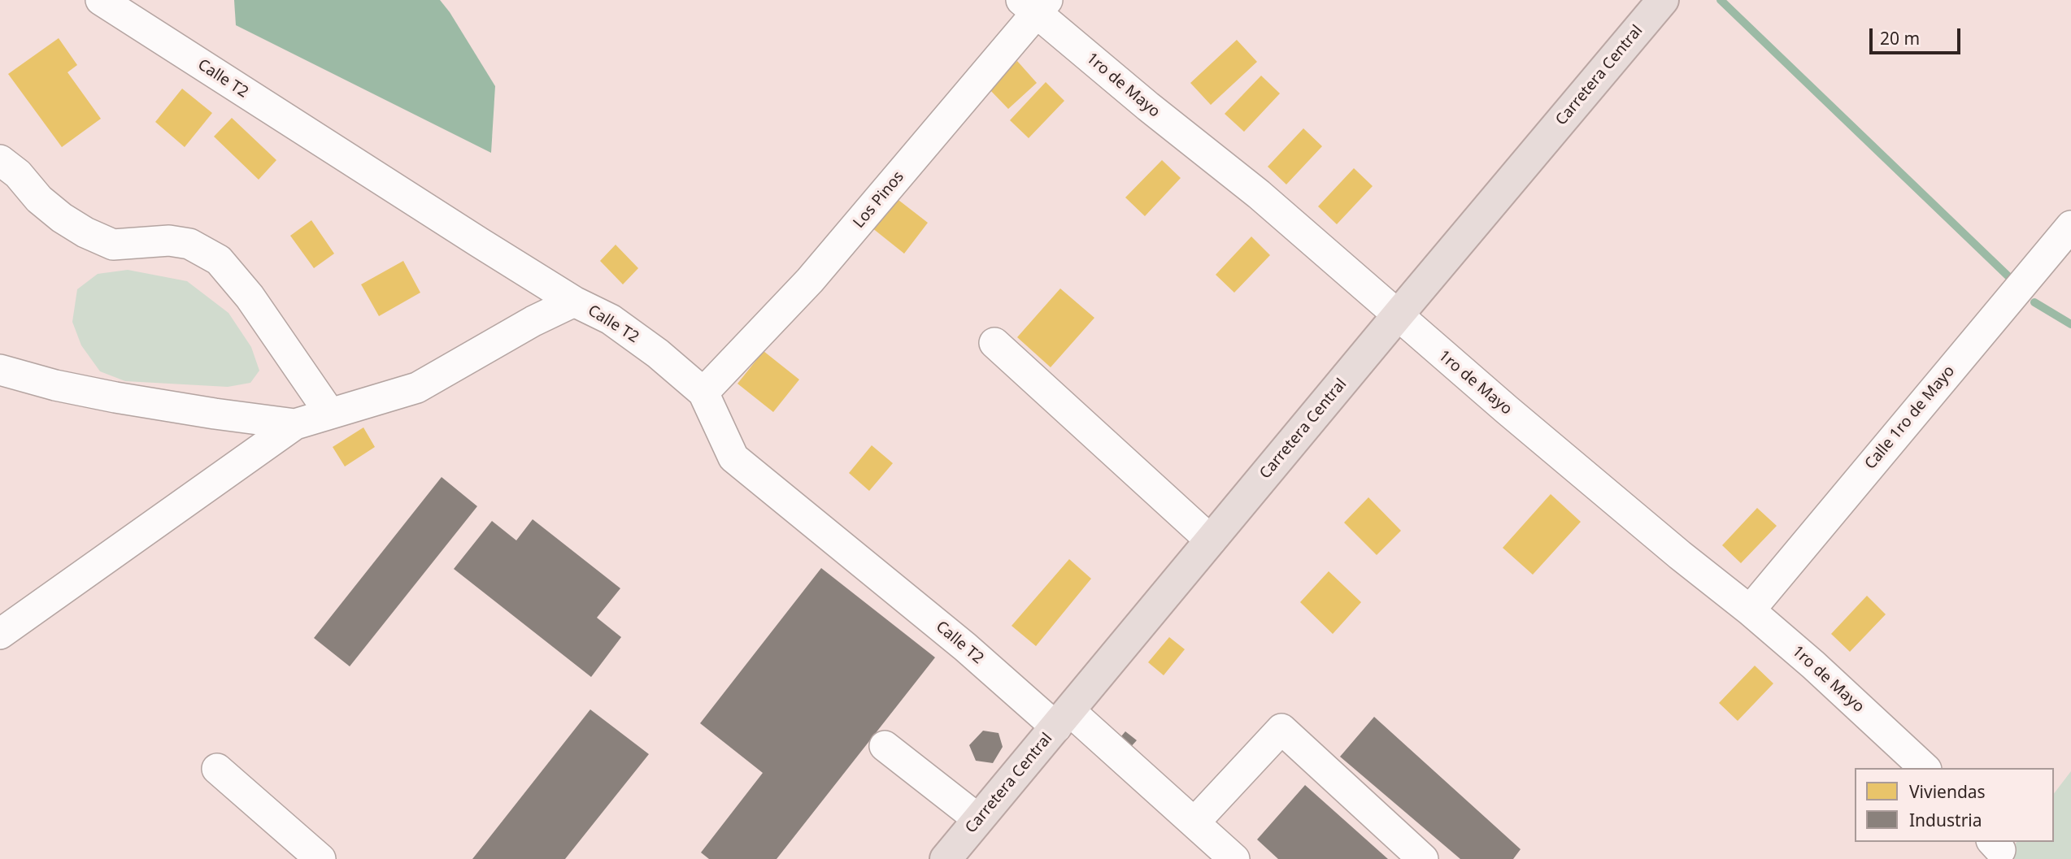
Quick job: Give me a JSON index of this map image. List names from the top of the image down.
{
  "streets": {
    "highway": ["Carretera Central"],
    "street": [
      "Calle T2",
      "1ro de Mayo",
      "Los Pinos",
      "Calle 1ro de Mayo"
    ]
  },
  "crossings": [
    ["Carretera Central", "Calle T2"],
    ["Carretera Central", "1ro de Mayo"],
    ["Calle T2", "Los Pinos"],
    ["1ro de Mayo", "Los Pinos"],
    ["1ro de Mayo", "Calle 1ro de Mayo"]
  ],
  "legend": ["Viviendas", "Industria"],
  "scale_bar": "20 m"
}
